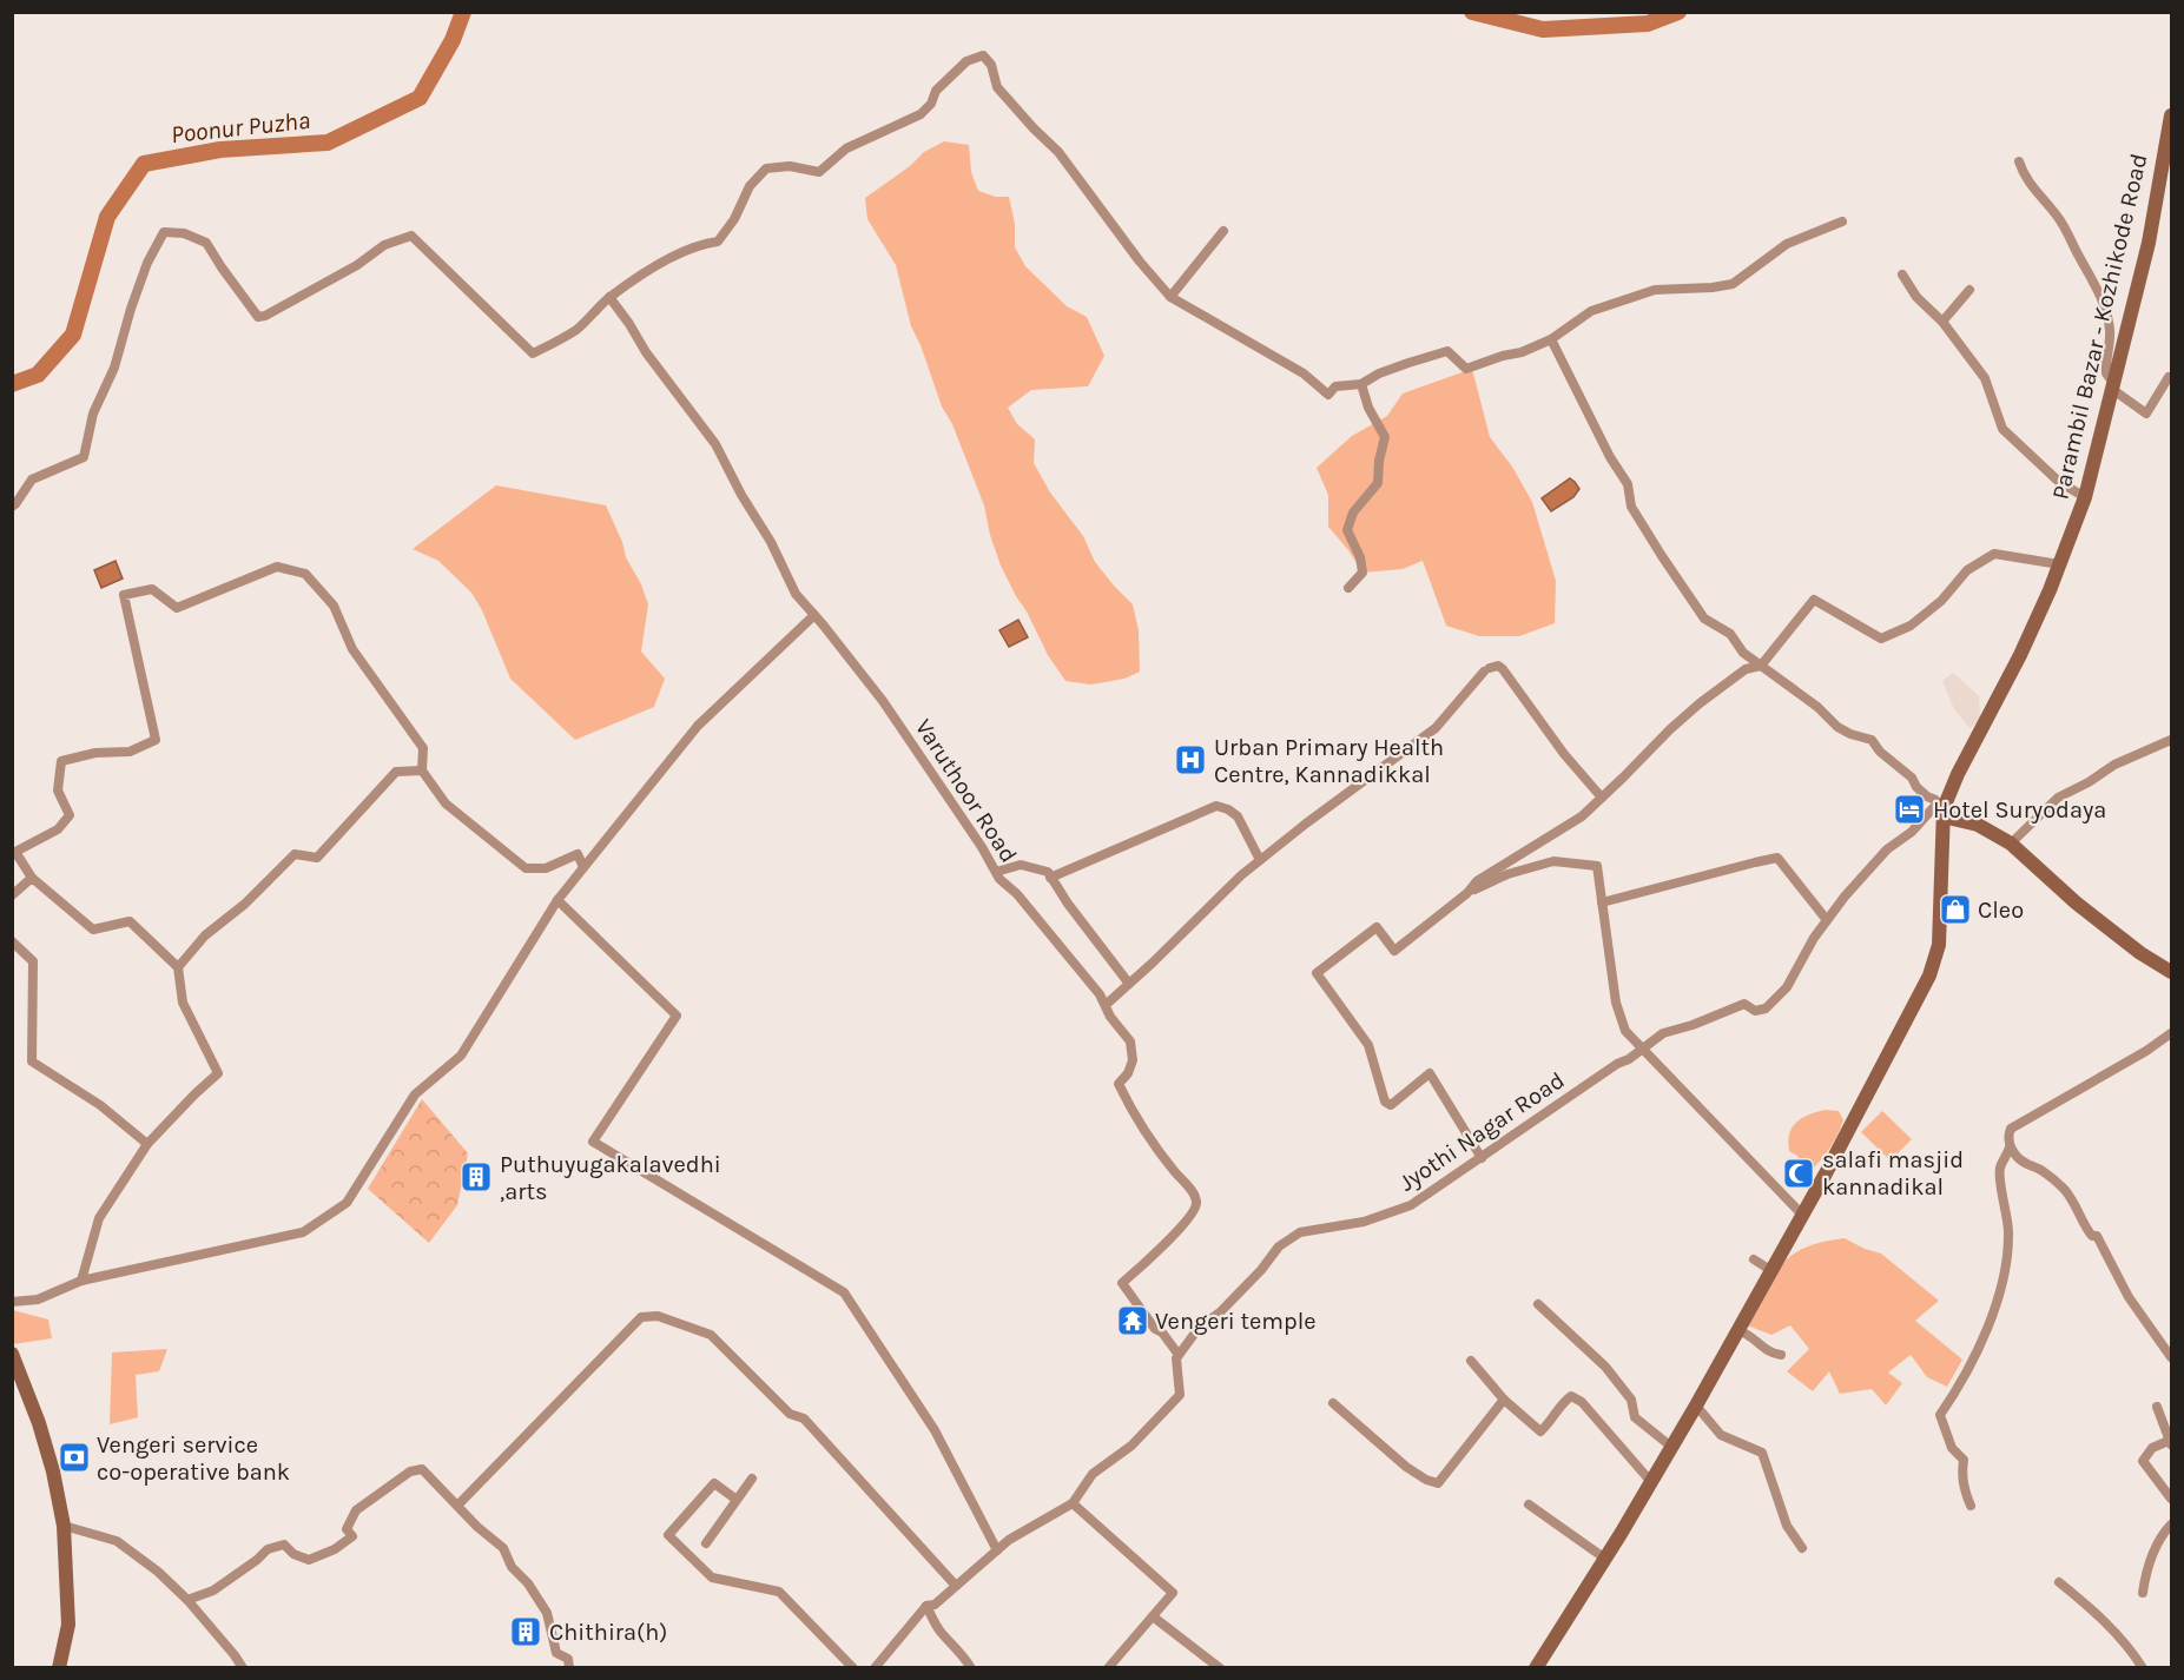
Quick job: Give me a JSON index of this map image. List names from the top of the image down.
{
  "streets": {
    "main road": ["Parambil Bazar - Kozhikode Road"],
    "street": ["Varuthoor Road", "Jyothi Nagar Road"]
  },
  "crossings": [
    ["Parambil Bazar - Kozhikode Road", "Jyothi Nagar Road"],
    ["Varuthoor Road", "Jyothi Nagar Road"]
  ],
  "water": ["Poonur Puzha"],
  "places": {
    "hospital": ["Urban Primary Health Centre, Kannadikkal"],
    "hotel": ["Hotel Suryodaya"],
    "shop": ["Cleo"],
    "mosque": ["salafi masjid kannadikal"],
    "building": ["Puthuyugakalavedhi ,arts", "Chithira(h)"],
    "temple": ["Vengeri temple"],
    "bank": ["Vengeri service co-operative bank"]
  }
}
